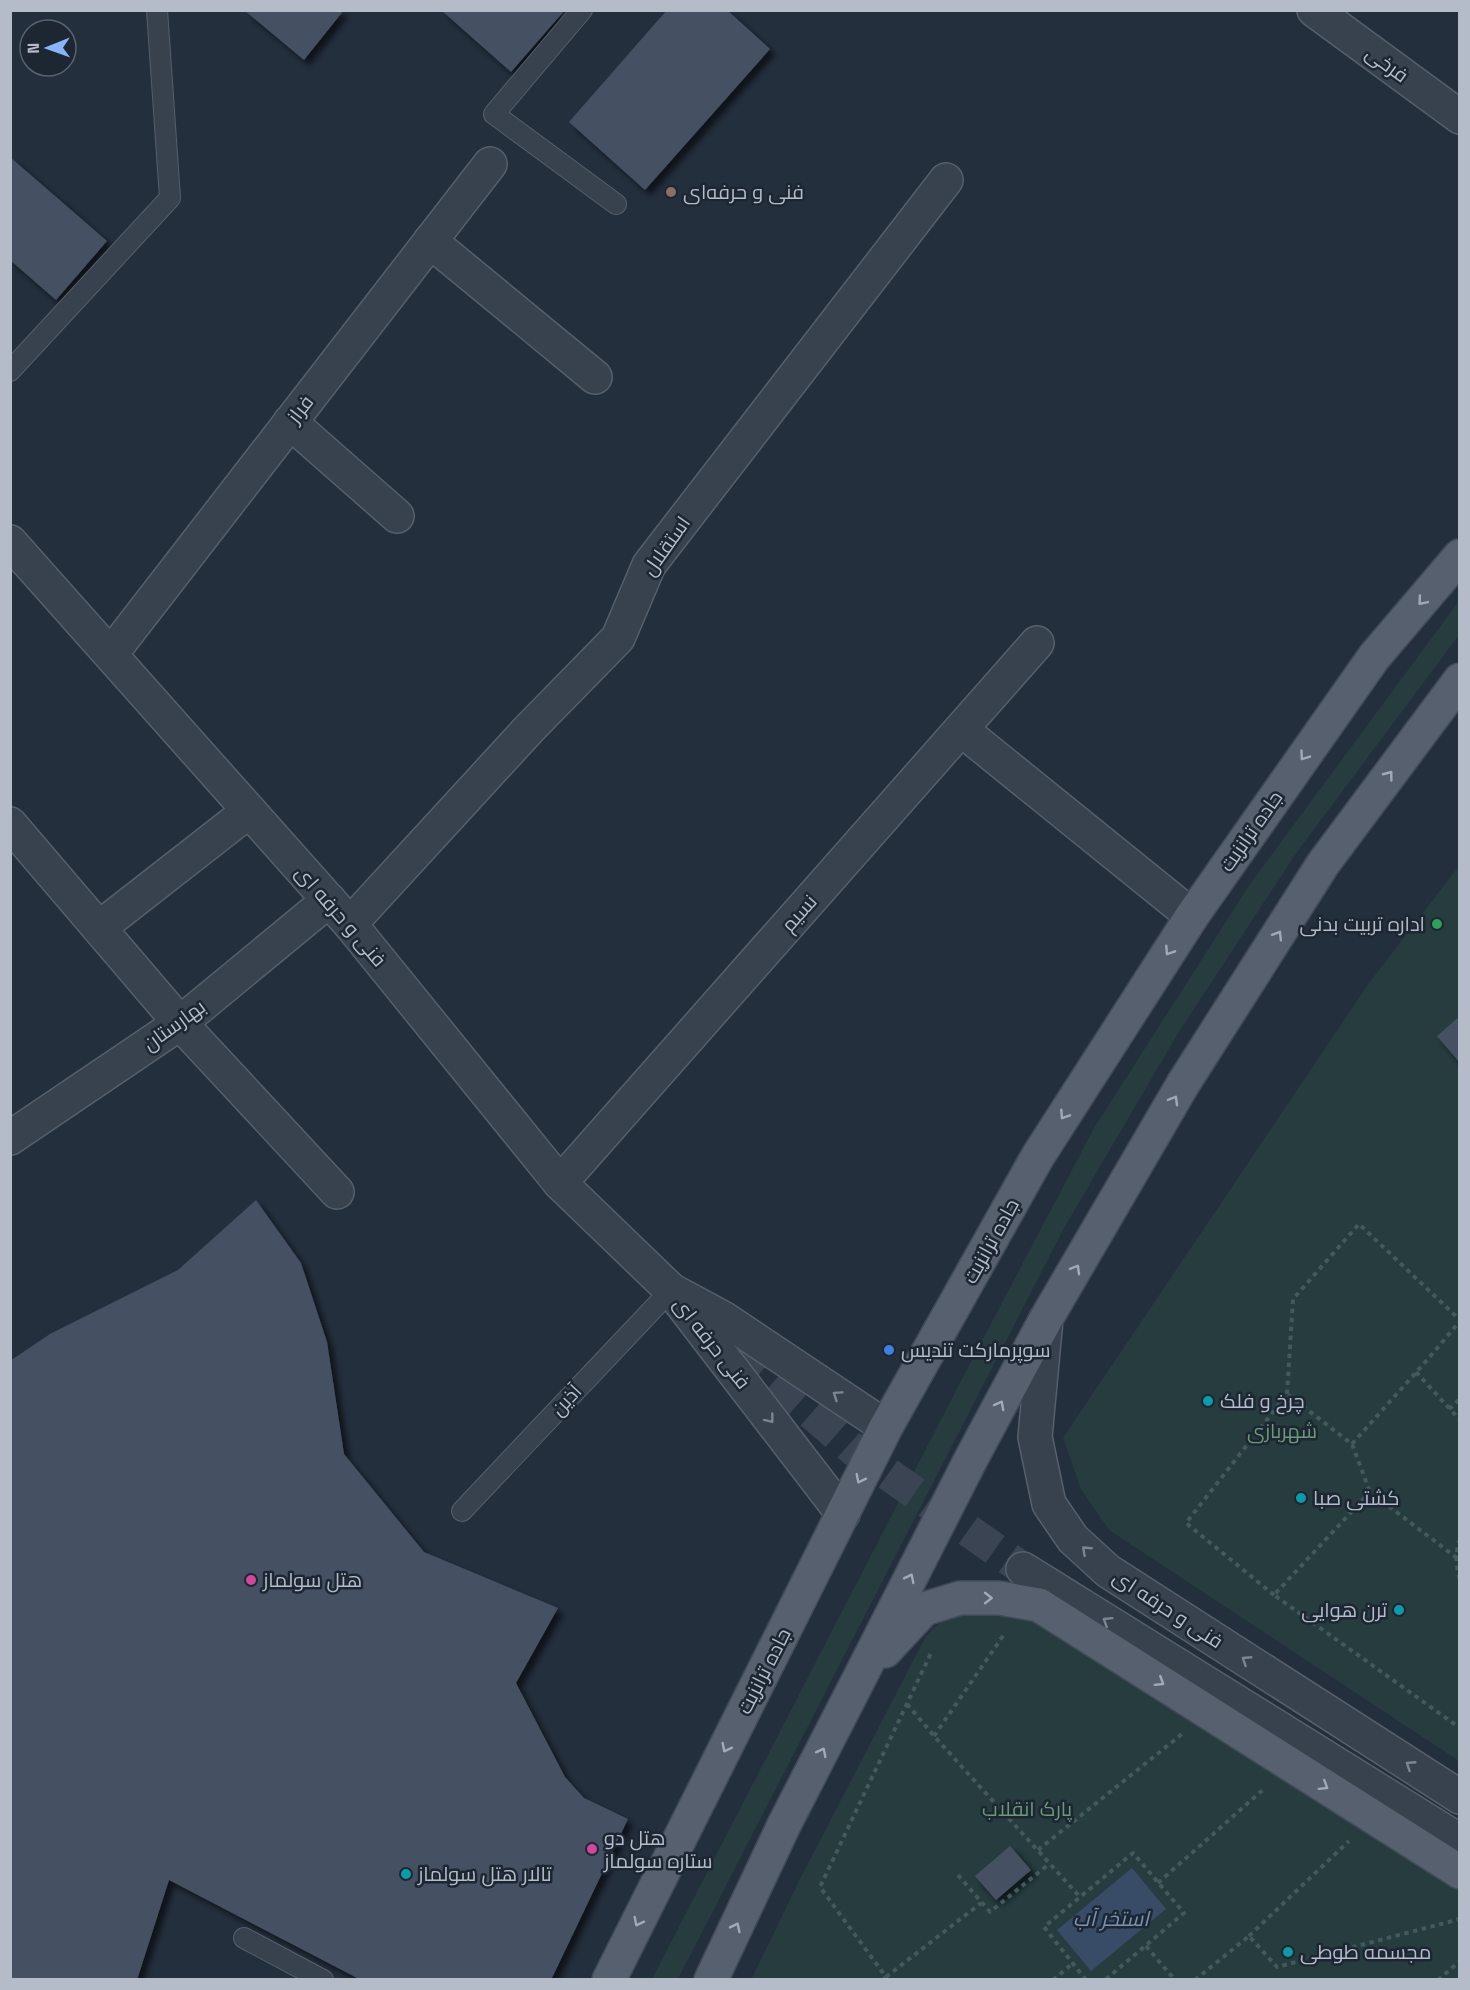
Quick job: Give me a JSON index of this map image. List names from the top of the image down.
{
  "streets": {
    "main road": ["جاده ترانزیت"],
    "street": [
      "فرخی",
      "فراز",
      "استقلال",
      "نسيم",
      "فنی و حرفه ای",
      "بهارستان",
      "فنی حرفه ای"
    ],
    "lane": ["آذین"]
  },
  "crossings": [
    ["فراز", "فنی و حرفه ای"],
    ["استقلال", "فنی و حرفه ای"],
    ["استقلال", "بهارستان"],
    ["جاده ترانزیت", "فنی حرفه ای"],
    ["نسيم", "فنی و حرفه ای"],
    ["فنی و حرفه ای", "بهارستان"],
    ["فنی و حرفه ای", "فنی حرفه ای"],
    ["فنی و حرفه ای", "آذین"],
    ["فنی حرفه ای", "آذین"]
  ],
  "water": ["استخر آب"],
  "parks": ["شهربازی", "پارک انقلاب"],
  "places": [
    "فنی و حرفه‌ای",
    "اداره تربیت بدنی",
    "سوپرمارکت تندیس",
    "چرخ و فلک",
    "کشتی صبا",
    "هتل سولماز",
    "ترن هوایی",
    "هتل دو ستاره سولماز",
    "تالار هتل سولماز",
    "مجسمه طوطی"
  ],
  "north": "left"
}
